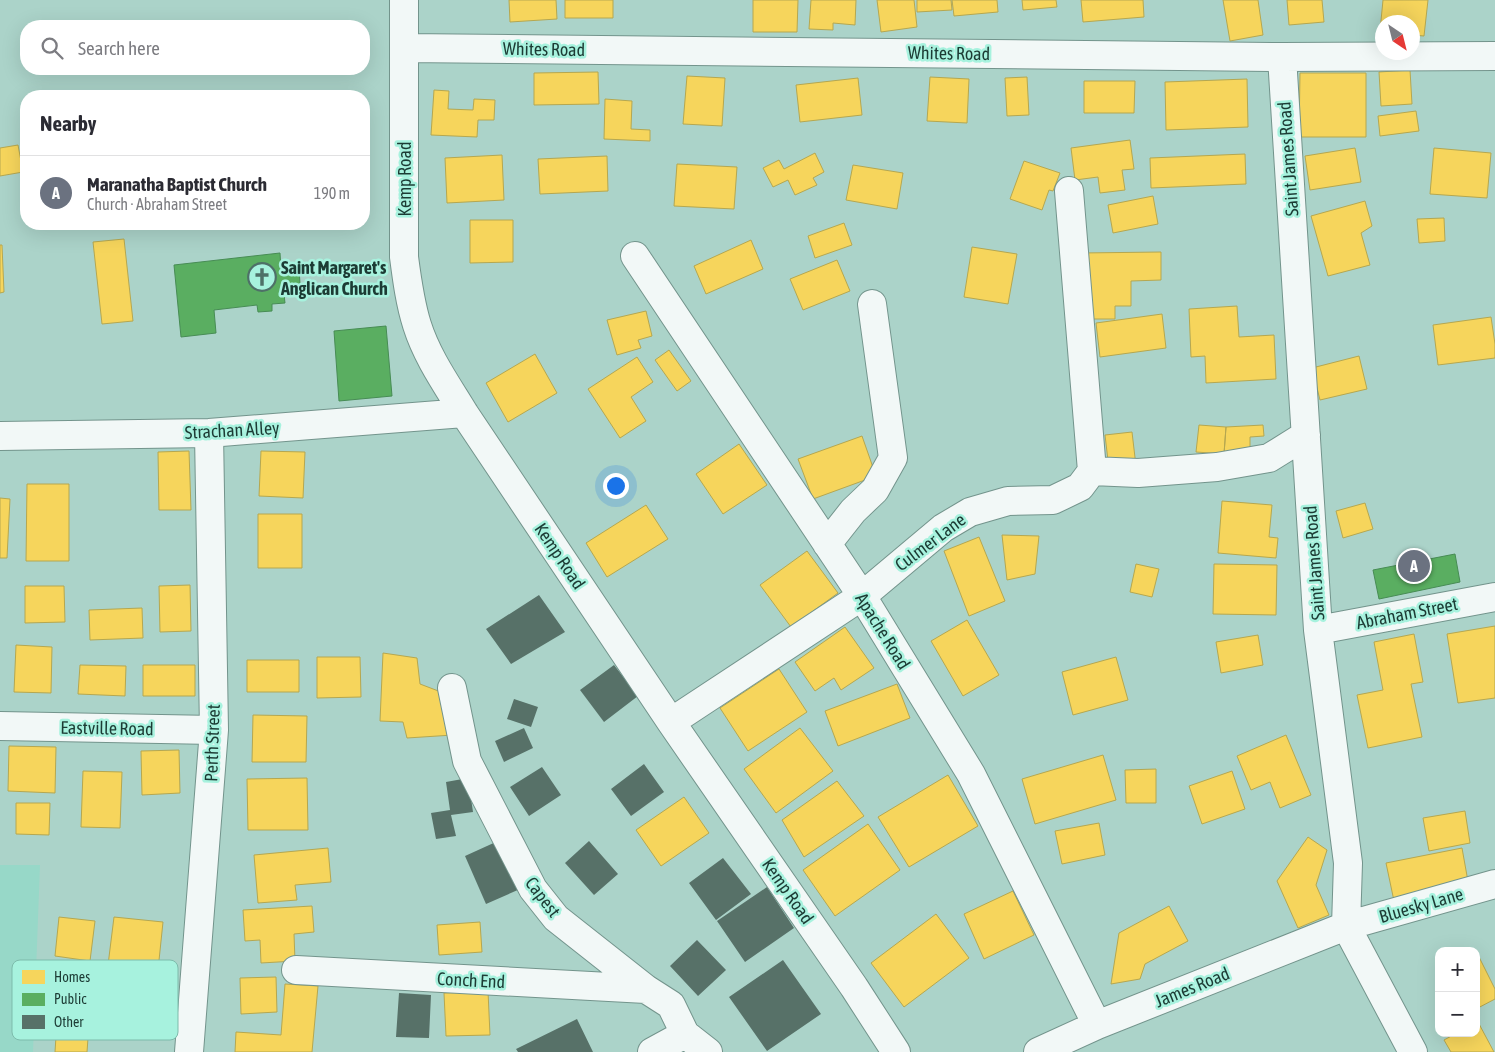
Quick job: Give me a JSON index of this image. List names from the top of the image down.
{
  "streets": {
    "street": [
      "Whites Road",
      "Saint James Road",
      "Kemp Road",
      "Strachan Alley",
      "Culmer Lane",
      "Abraham Street",
      "Apache Road",
      "Eastville Road",
      "Perth Street",
      "Capest",
      "Bluesky Lane",
      "Conch End",
      "James Road"
    ]
  },
  "crossings": [
    ["Whites Road", "Saint James Road"],
    ["Whites Road", "Kemp Road"],
    ["Saint James Road", "Abraham Street"],
    ["Saint James Road", "Bluesky Lane"],
    ["Saint James Road", "James Road"],
    ["Kemp Road", "Strachan Alley"],
    ["Kemp Road", "Culmer Lane"],
    ["Strachan Alley", "Perth Street"],
    ["Culmer Lane", "Apache Road"],
    ["Apache Road", "James Road"],
    ["Eastville Road", "Perth Street"],
    ["Capest", "Conch End"],
    ["Bluesky Lane", "James Road"]
  ],
  "places": {
    "church": ["Saint Margaret's Anglican Church"]
  },
  "legend": ["Homes", "Public", "Other"],
  "north": "bottom right",
  "page": {
    "search": "Search here",
    "heading": "Nearby",
    "list": [
      {
        "mark": "A",
        "name": "Maranatha Baptist Church",
        "note": "Church · Abraham Street",
        "value": "190 m"
      }
    ],
    "pins": "A",
    "map_buttons": ["+", "−"]
  }
}
